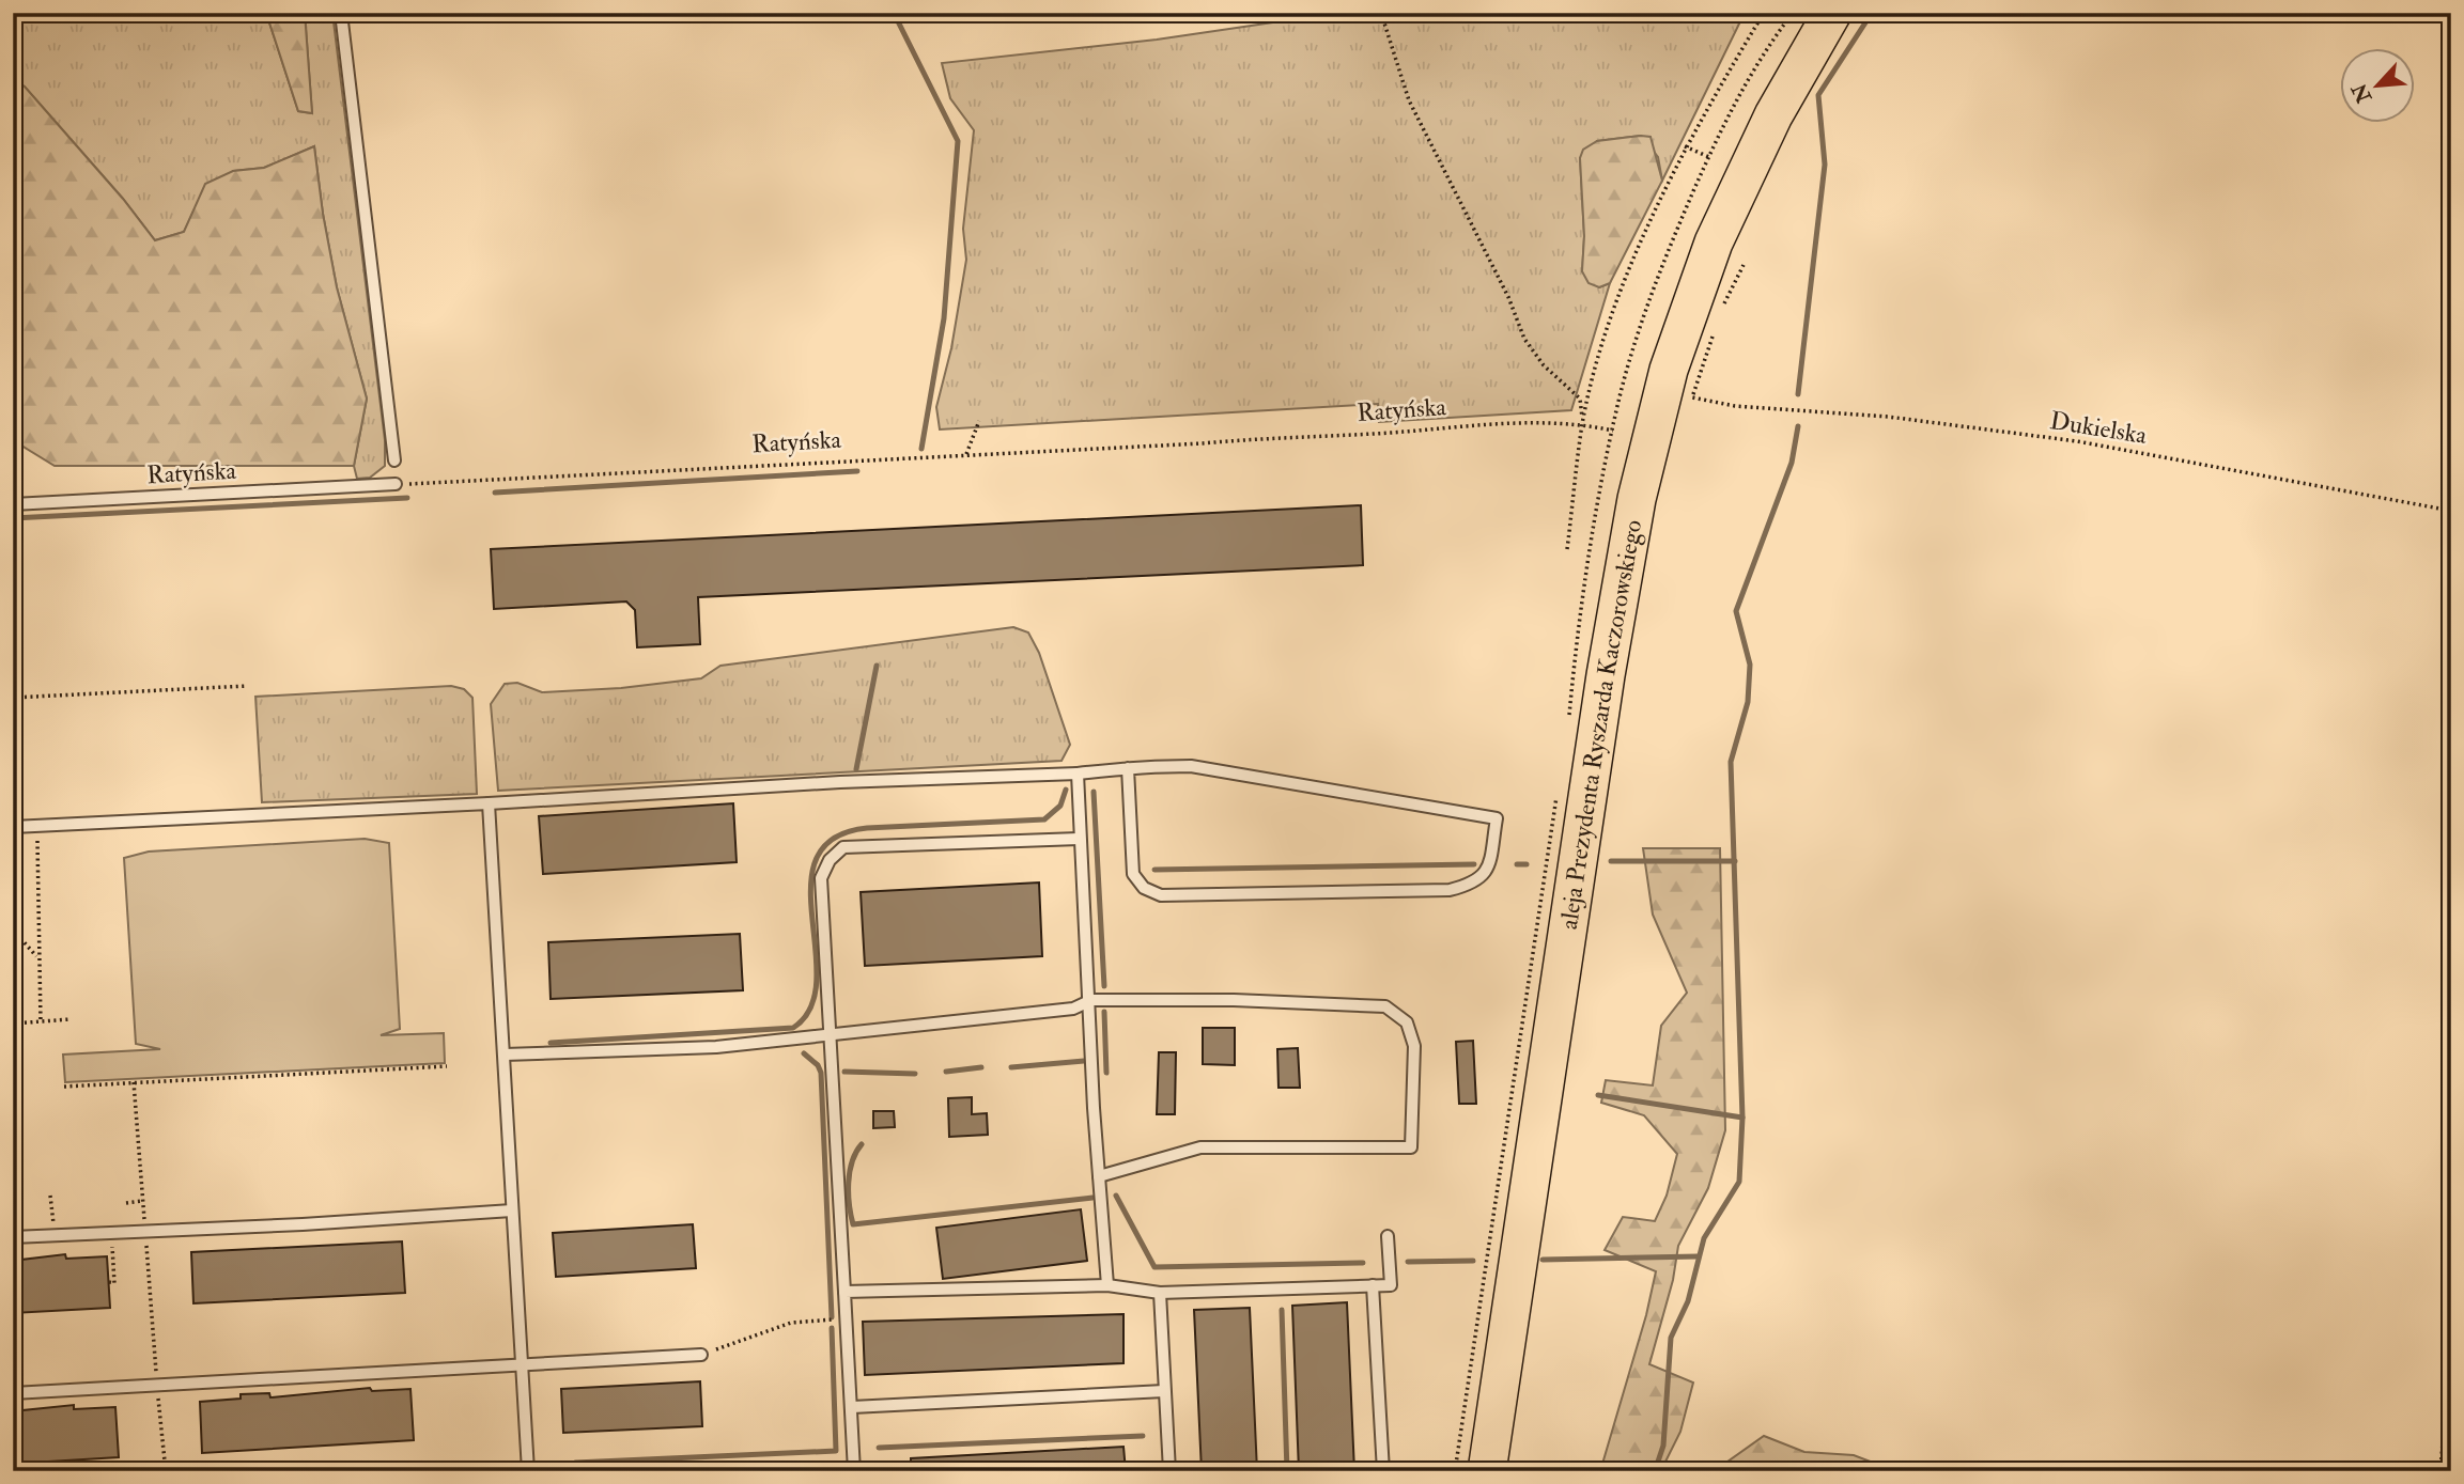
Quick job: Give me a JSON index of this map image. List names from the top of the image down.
{
  "streets": {
    "main road": ["aleja Prezydenta Ryszarda Kaczorowskiego"],
    "lane": ["Ratyńska"],
    "path": ["Dukielska"]
  },
  "north": "bottom left"
}
